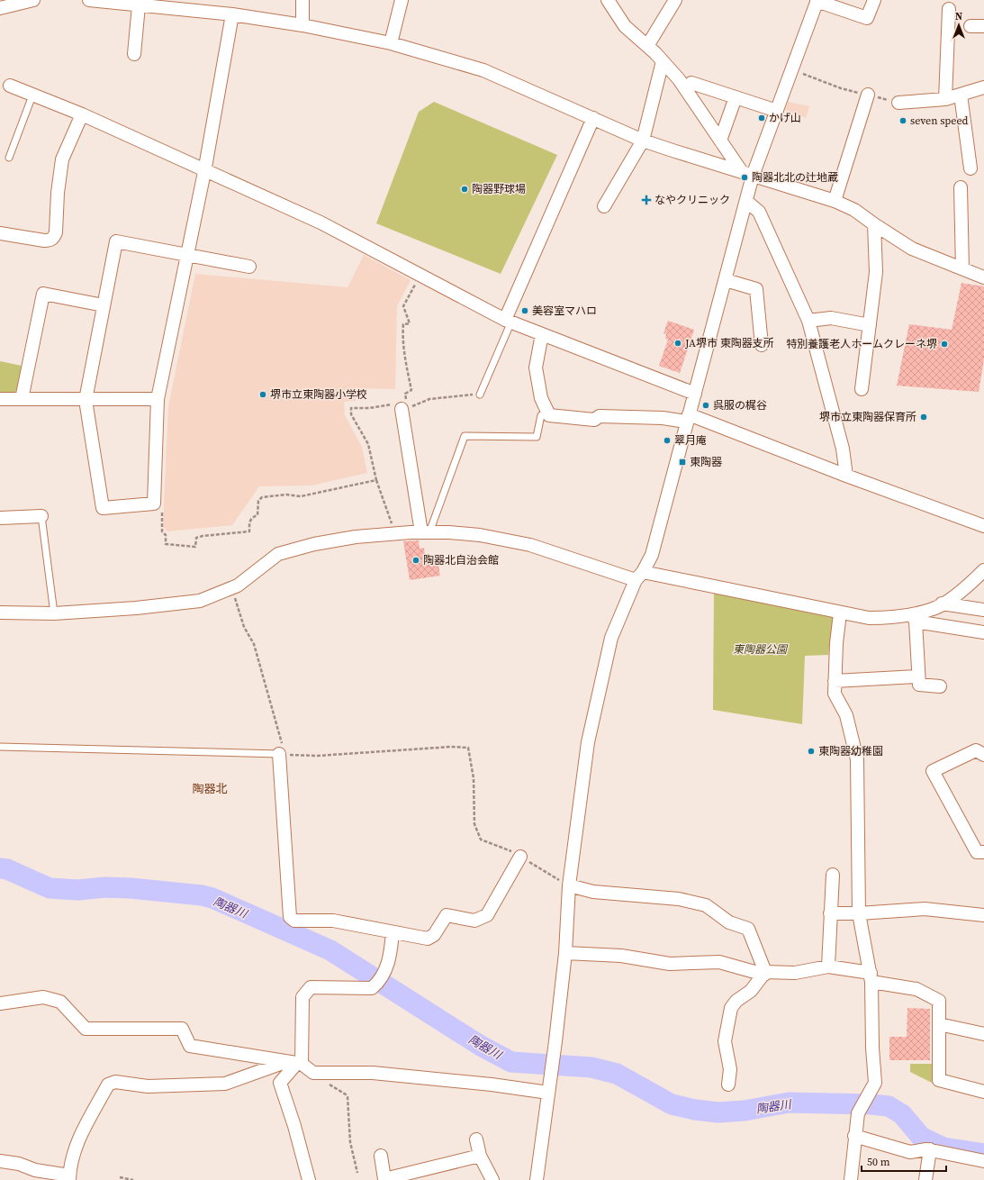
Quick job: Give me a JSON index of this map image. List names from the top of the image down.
{
  "districts": ["陶器北"],
  "water": ["陶器川"],
  "parks": ["東陶器公園"],
  "places": {
    "other": [
      "かげ山",
      "seven speed",
      "陶器北北の辻地蔵",
      "陶器野球場",
      "美容室マハロ",
      "JA堺市 東陶器支所",
      "特別養護老人ホームクレーネ堺",
      "堺市立東陶器小学校",
      "呉服の梶谷",
      "堺市立東陶器保育所",
      "翠月庵",
      "陶器北自治会館",
      "東陶器幼稚園"
    ],
    "health": ["なやクリニック"],
    "transit": ["東陶器"]
  },
  "scale_bar": "50 m",
  "north": "top"
}
